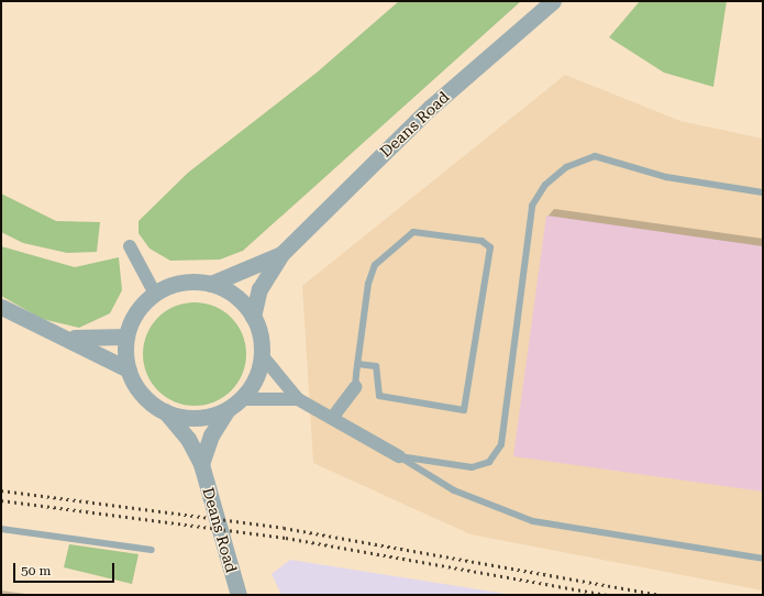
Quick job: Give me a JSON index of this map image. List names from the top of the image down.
{
  "streets": {
    "street": ["Deans Road"]
  },
  "scale_bar": "50 m"
}
